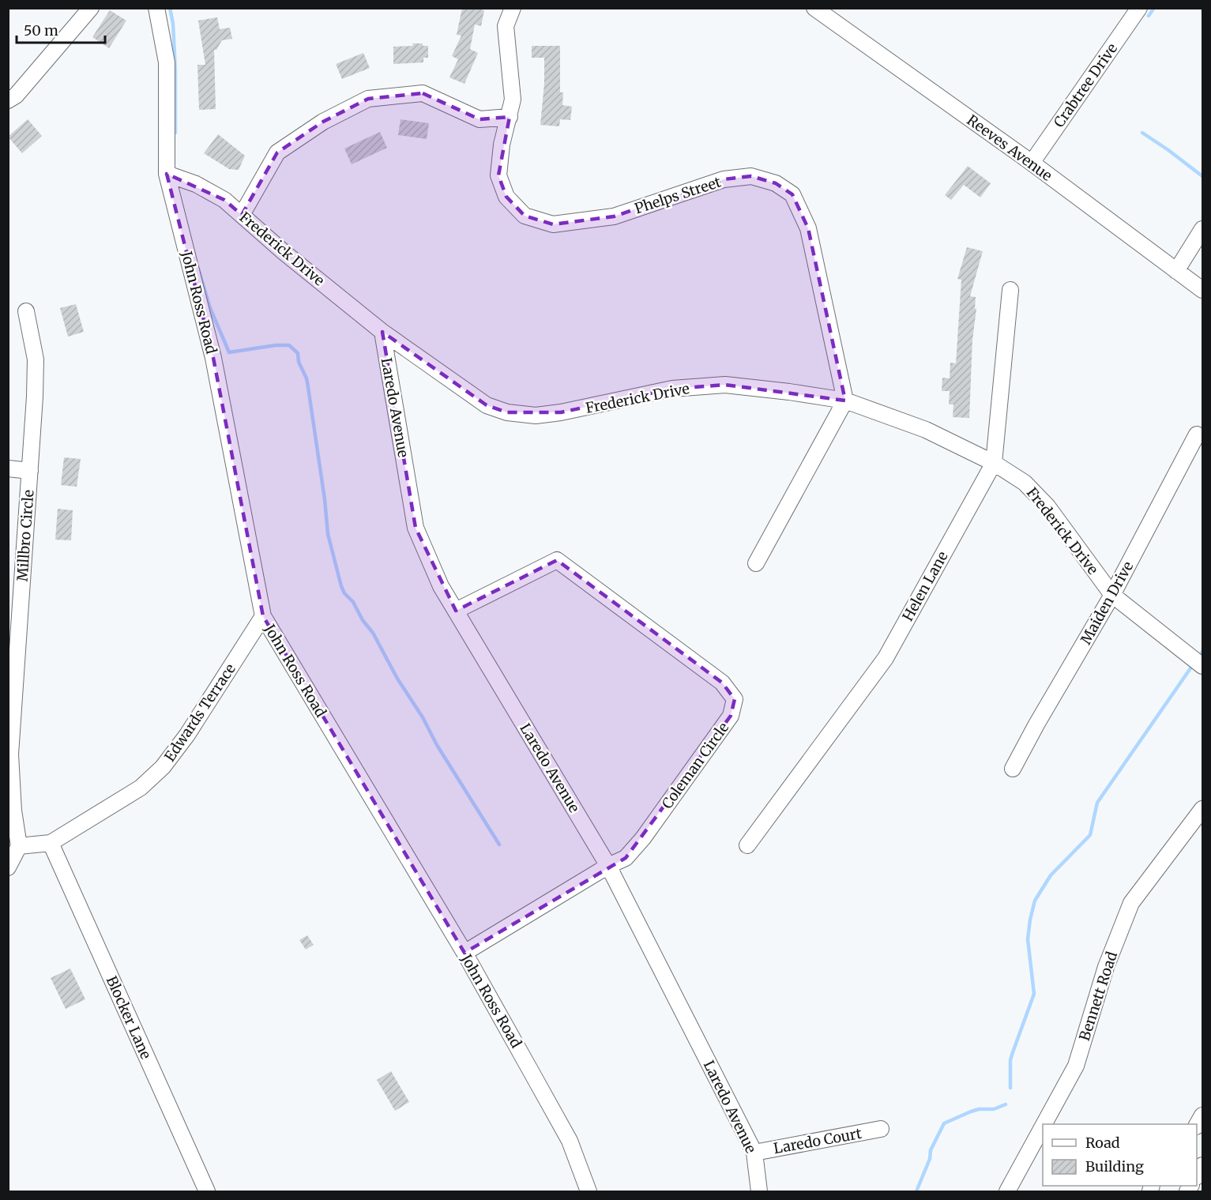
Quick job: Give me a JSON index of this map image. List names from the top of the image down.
{
  "streets": {
    "street": [
      "Crabtree Drive",
      "Reeves Avenue",
      "Phelps Street",
      "Frederick Drive",
      "John Ross Road",
      "Laredo Avenue",
      "Millbro Circle",
      "Helen Lane",
      "Maiden Drive",
      "Edwards Terrace",
      "Coleman Circle",
      "Bennett Road",
      "Blocker Lane",
      "Laredo Court"
    ]
  },
  "crossings": [
    ["Crabtree Drive", "Reeves Avenue"],
    ["Phelps Street", "Frederick Drive"],
    ["Frederick Drive", "John Ross Road"],
    ["Frederick Drive", "Laredo Avenue"],
    ["Frederick Drive", "Helen Lane"],
    ["Frederick Drive", "Maiden Drive"],
    ["John Ross Road", "Edwards Terrace"],
    ["John Ross Road", "Coleman Circle"],
    ["Laredo Avenue", "Coleman Circle"],
    ["Laredo Avenue", "Laredo Court"],
    ["Millbro Circle", "Edwards Terrace"],
    ["Edwards Terrace", "Blocker Lane"]
  ],
  "legend": ["Road", "Building"],
  "scale_bar": "50 m"
}
